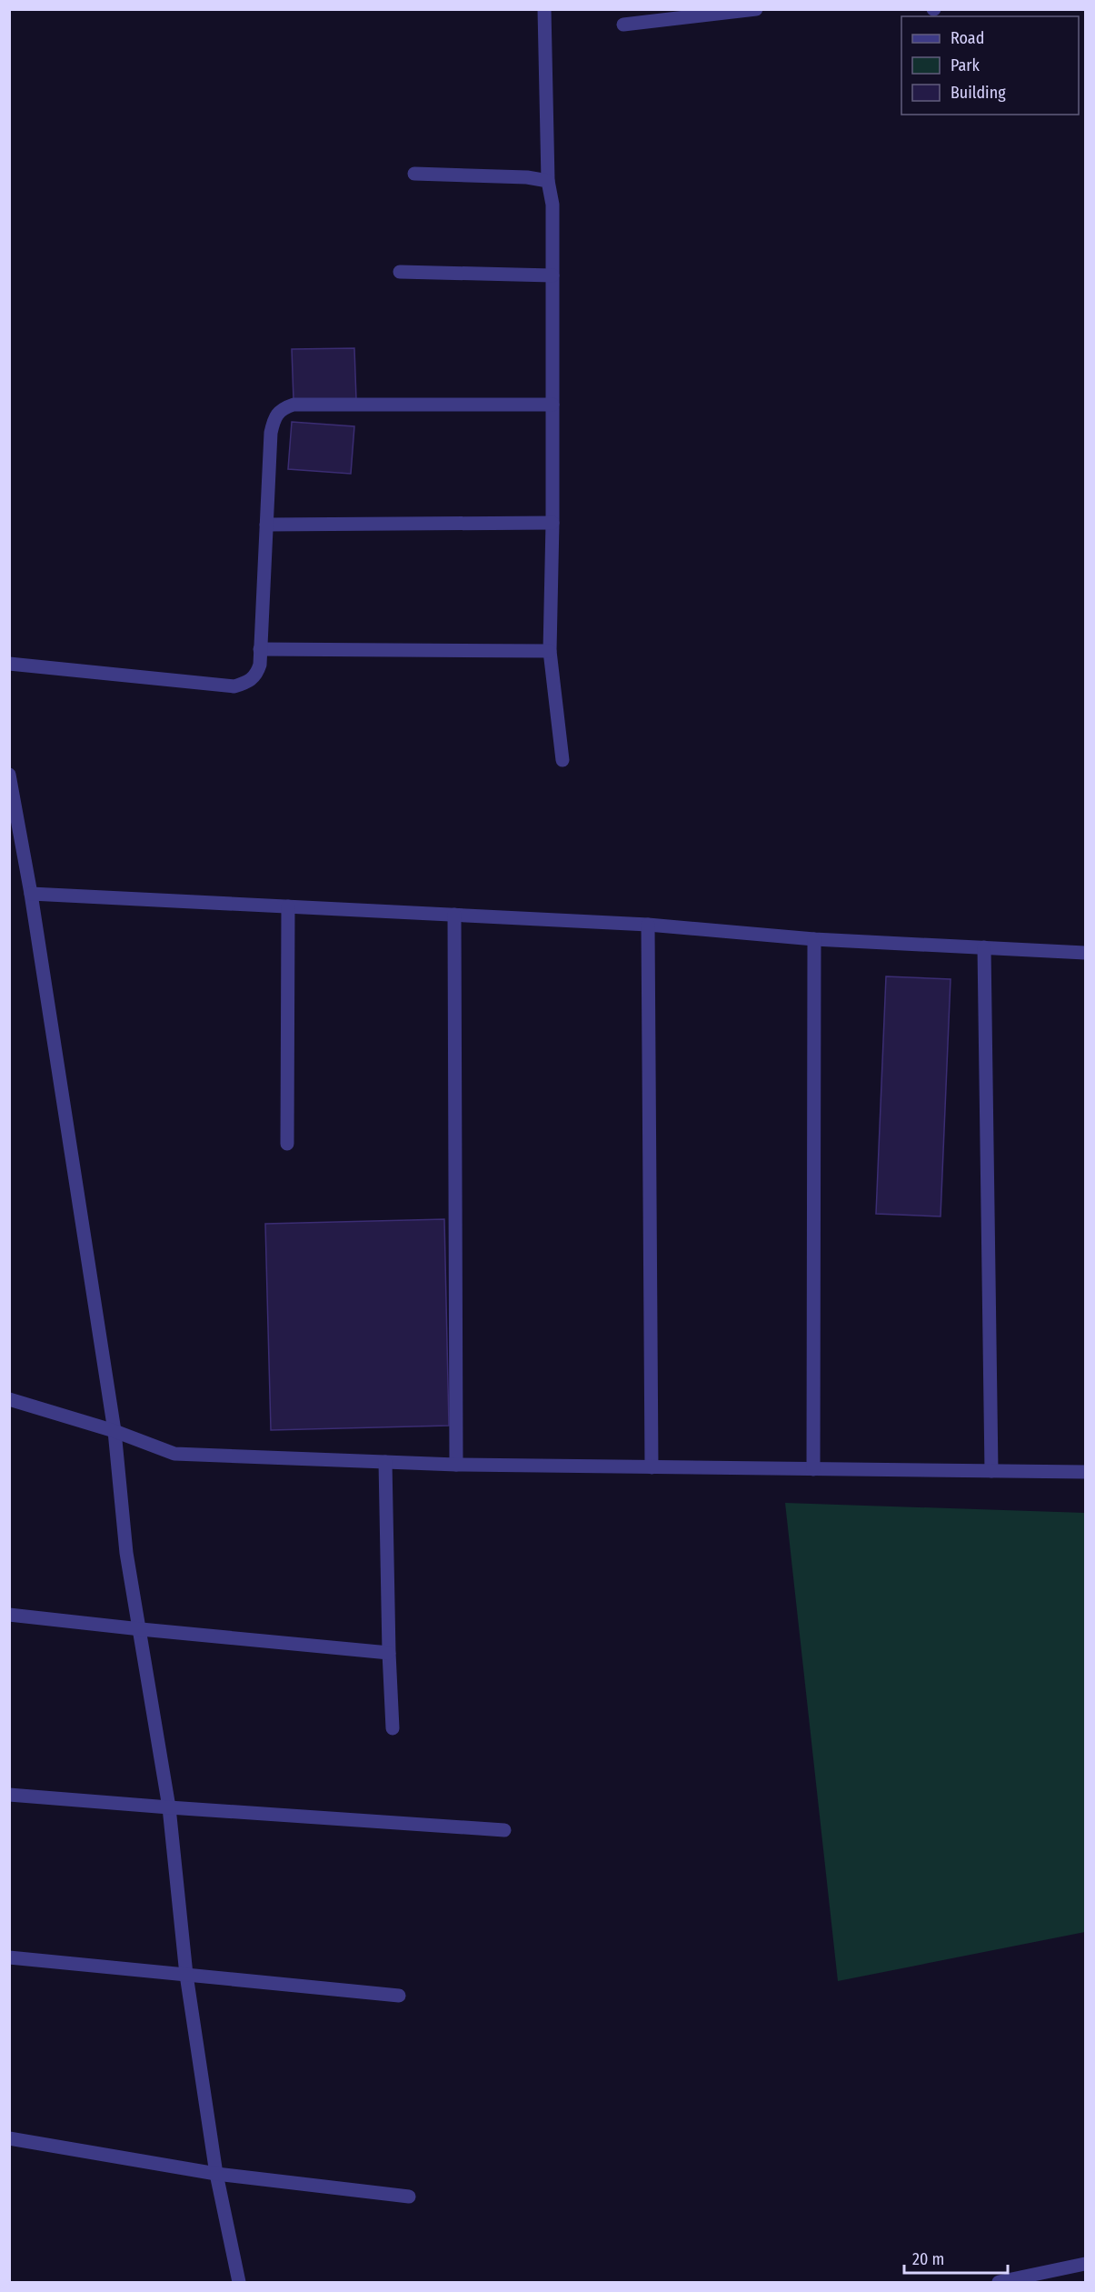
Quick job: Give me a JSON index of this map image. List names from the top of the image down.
{
  "legend": ["Road", "Park", "Building"],
  "scale_bar": "20 m"
}
